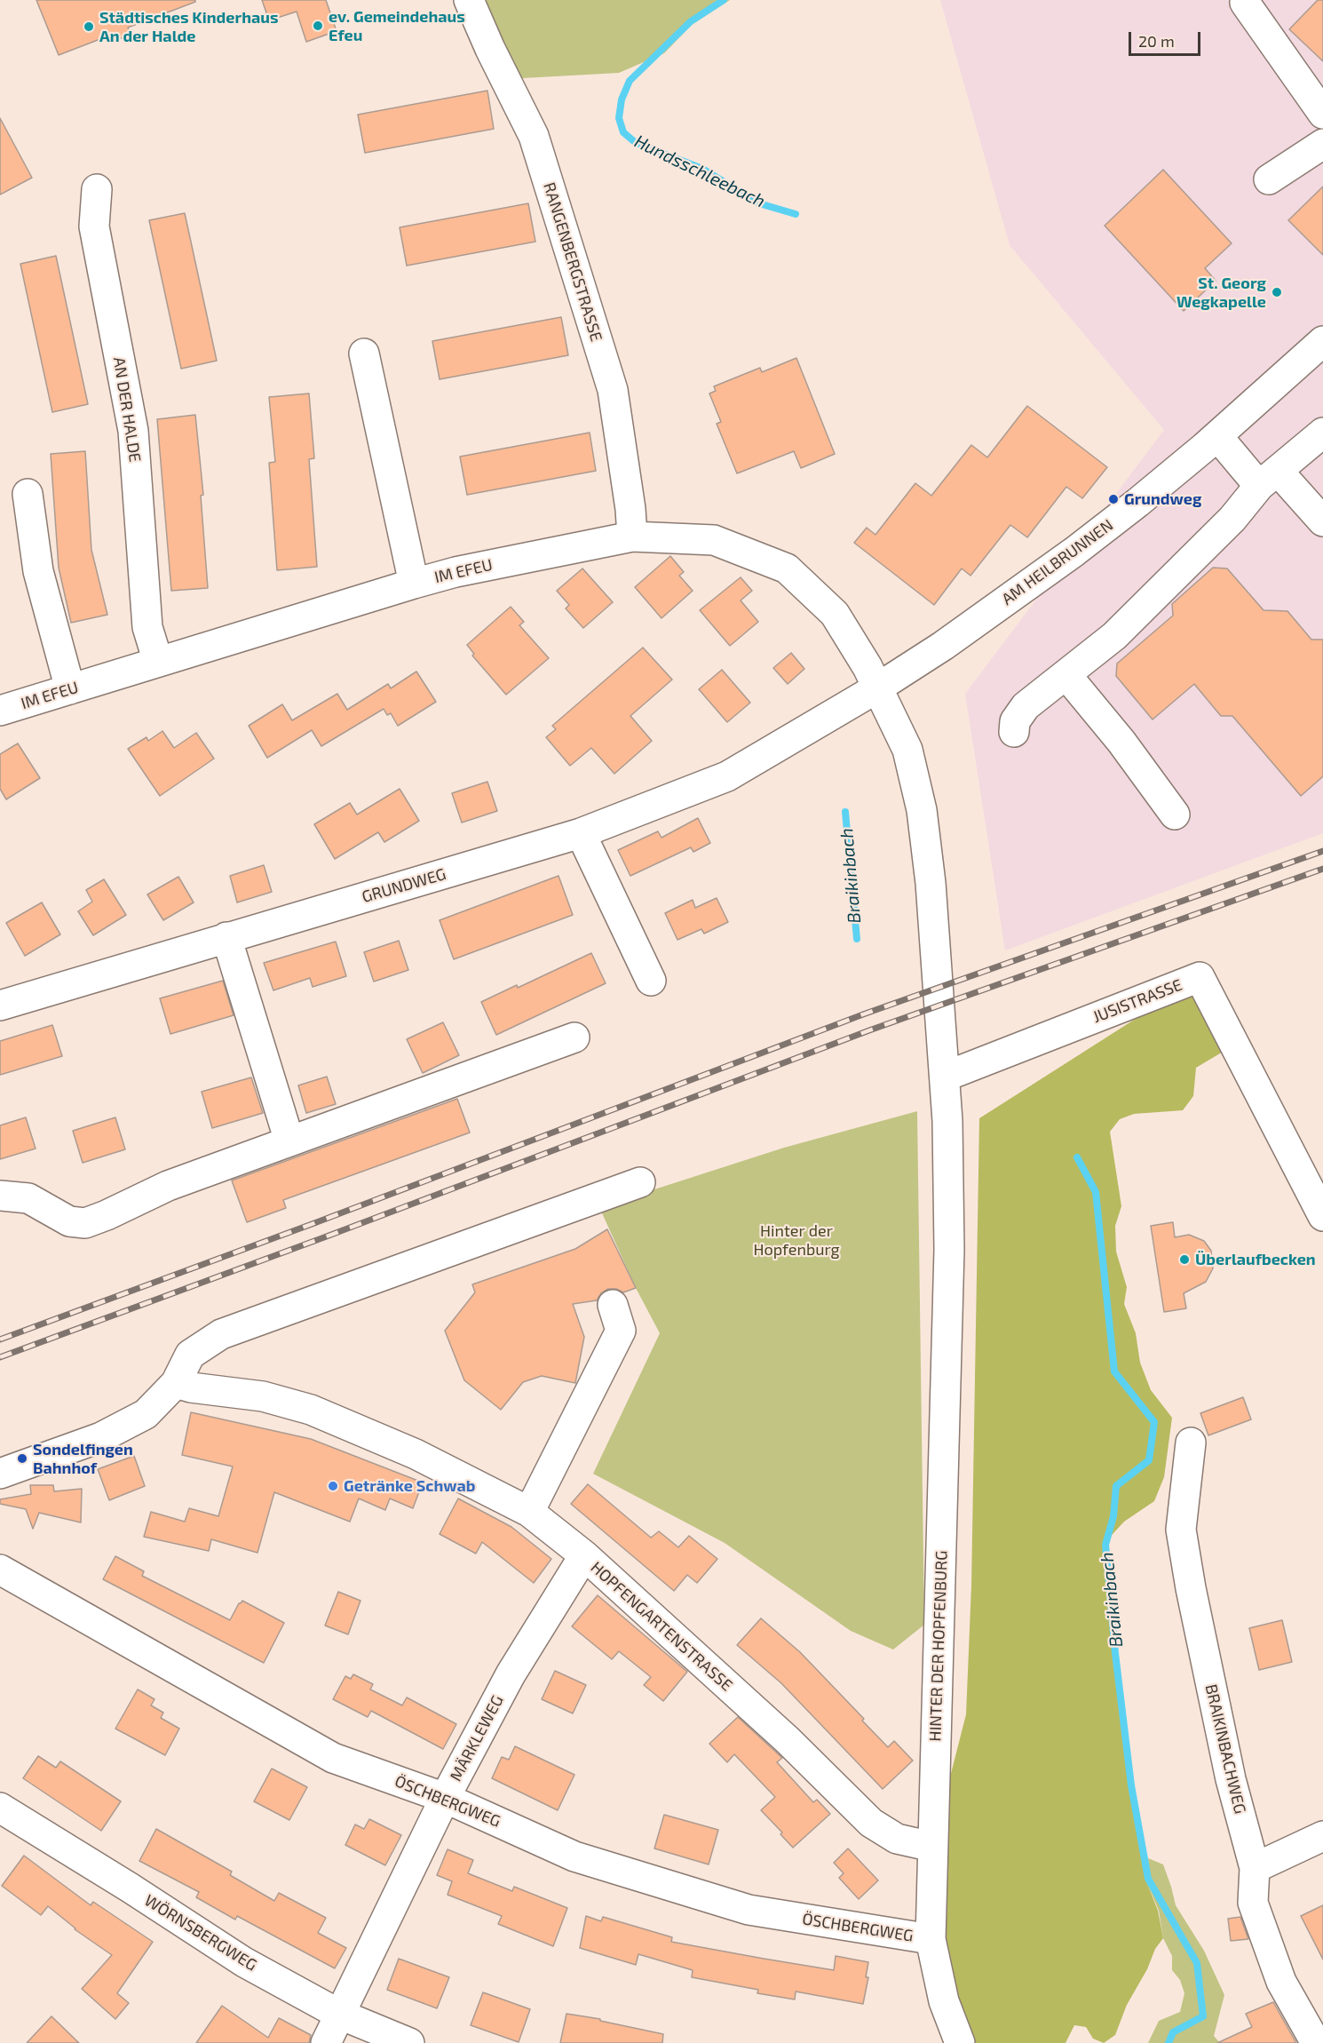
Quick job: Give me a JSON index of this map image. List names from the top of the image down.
{
  "streets": {
    "street": [
      "RANGENBERGSTRASSE",
      "AN DER HALDE",
      "AM HEILBRUNNEN",
      "IM EFEU",
      "GRUNDWEG",
      "JUSISTRASSE",
      "HOPFENGARTENSTRASSE",
      "HINTER DER HOPFENBURG",
      "MÄRKLEWEG",
      "BRAIKINBACHWEG",
      "ÖSCHBERGWEG",
      "WÖRNSBERGWEG"
    ]
  },
  "crossings": [
    ["RANGENBERGSTRASSE", "IM EFEU"],
    ["AN DER HALDE", "IM EFEU"],
    ["AM HEILBRUNNEN", "IM EFEU"],
    ["AM HEILBRUNNEN", "GRUNDWEG"],
    ["AM HEILBRUNNEN", "HINTER DER HOPFENBURG"],
    ["IM EFEU", "GRUNDWEG"],
    ["IM EFEU", "HINTER DER HOPFENBURG"],
    ["GRUNDWEG", "HINTER DER HOPFENBURG"],
    ["JUSISTRASSE", "HINTER DER HOPFENBURG"],
    ["HOPFENGARTENSTRASSE", "HINTER DER HOPFENBURG"],
    ["HOPFENGARTENSTRASSE", "MÄRKLEWEG"],
    ["MÄRKLEWEG", "ÖSCHBERGWEG"],
    ["MÄRKLEWEG", "WÖRNSBERGWEG"]
  ],
  "water": ["Hundsschleebach", "Braikinbach"],
  "parks": ["Hinter der Hopfenburg"],
  "places": [
    "ev. Gemeindehaus Efeu",
    "Städtisches Kinderhaus An der Halde",
    "St. Georg Wegkapelle",
    "Grundweg",
    "Überlaufbecken",
    "Sondelfingen Bahnhof",
    "Getränke Schwab"
  ],
  "scale_bar": "20 m"
}
